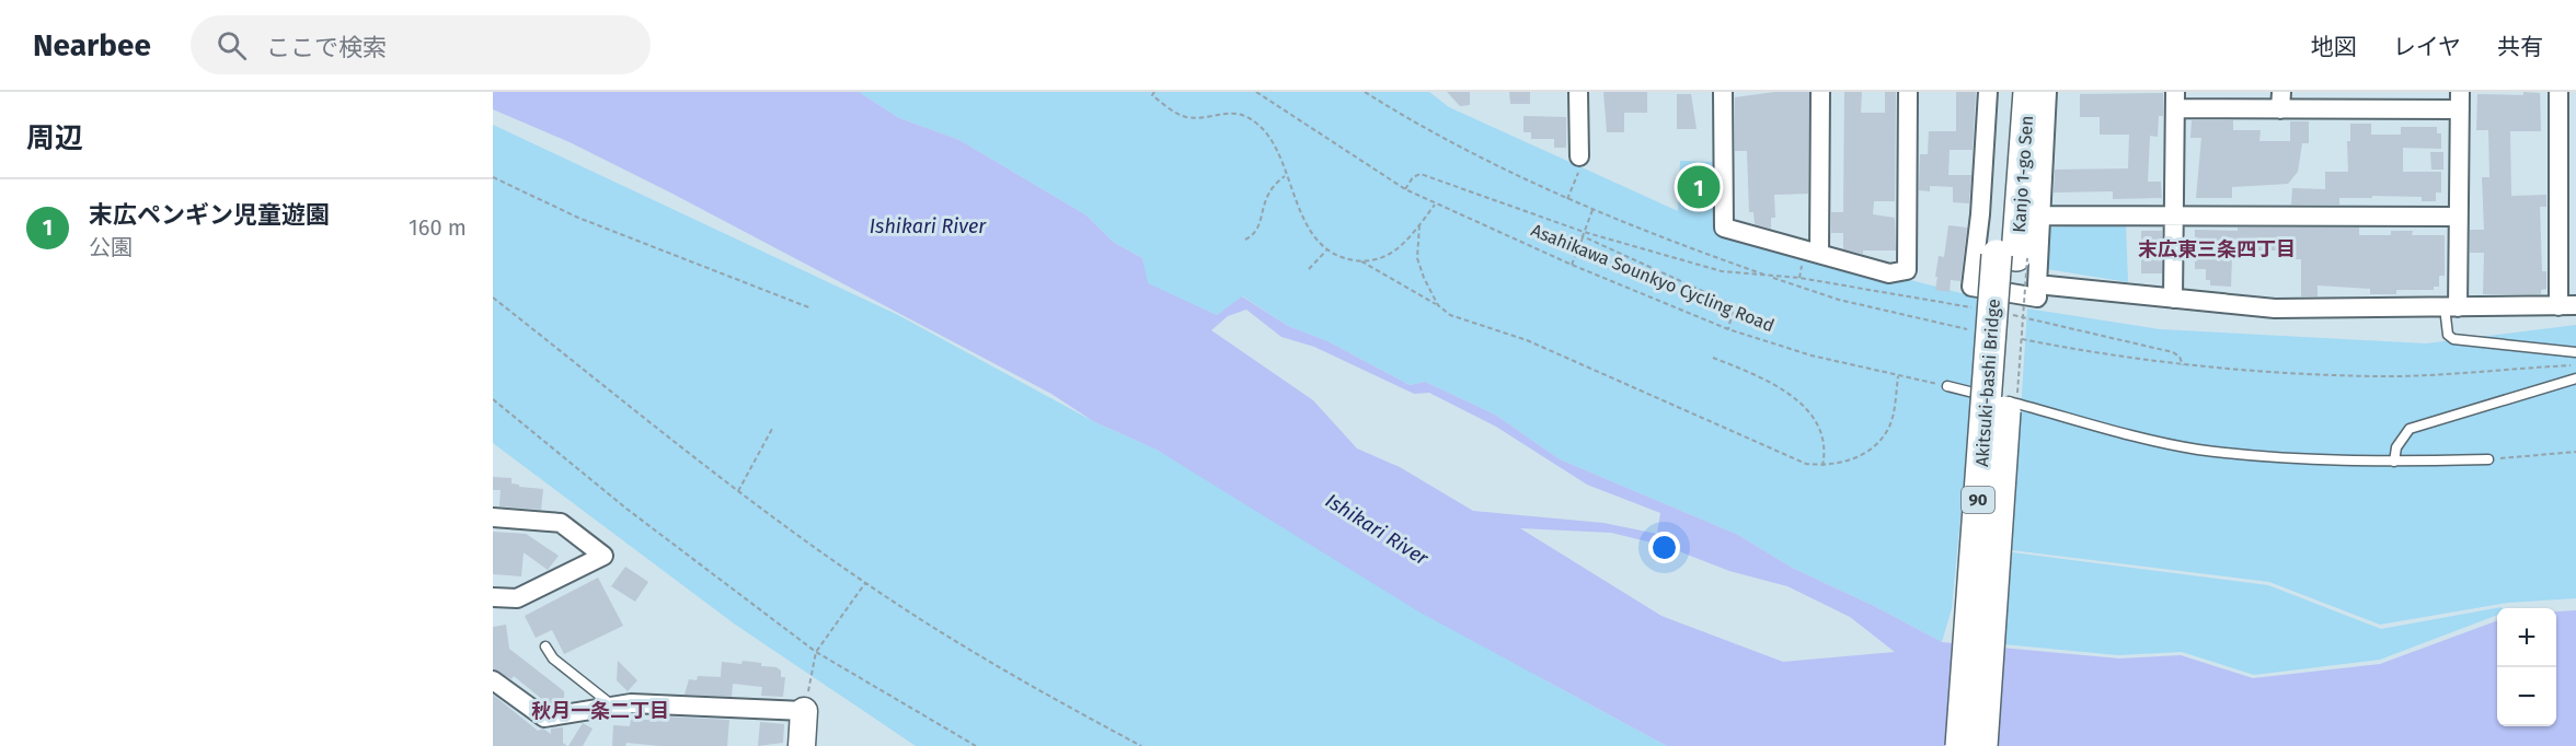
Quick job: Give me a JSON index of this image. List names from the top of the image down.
{
  "streets": {
    "main road": ["Kanjo 1-go Sen", "Akitsuki-bashi Bridge", "90"],
    "path": ["Asahikawa Sounkyo Cycling Road"]
  },
  "crossings": [
    ["Kanjo 1-go Sen", "Akitsuki-bashi Bridge"]
  ],
  "districts": ["末広東三条四丁目", "秋月一条二丁目"],
  "water": ["Ishikari River"],
  "page": {
    "header": "Nearbee",
    "search": "ここで検索",
    "nav": ["地図", "レイヤ", "共有"],
    "heading": "周辺",
    "pins": "1",
    "list": [
      {
        "mark": "1",
        "name": "末広ペンギン児童遊園",
        "note": "公園",
        "value": "160 m"
      }
    ],
    "map_buttons": ["+", "−"]
  }
}
